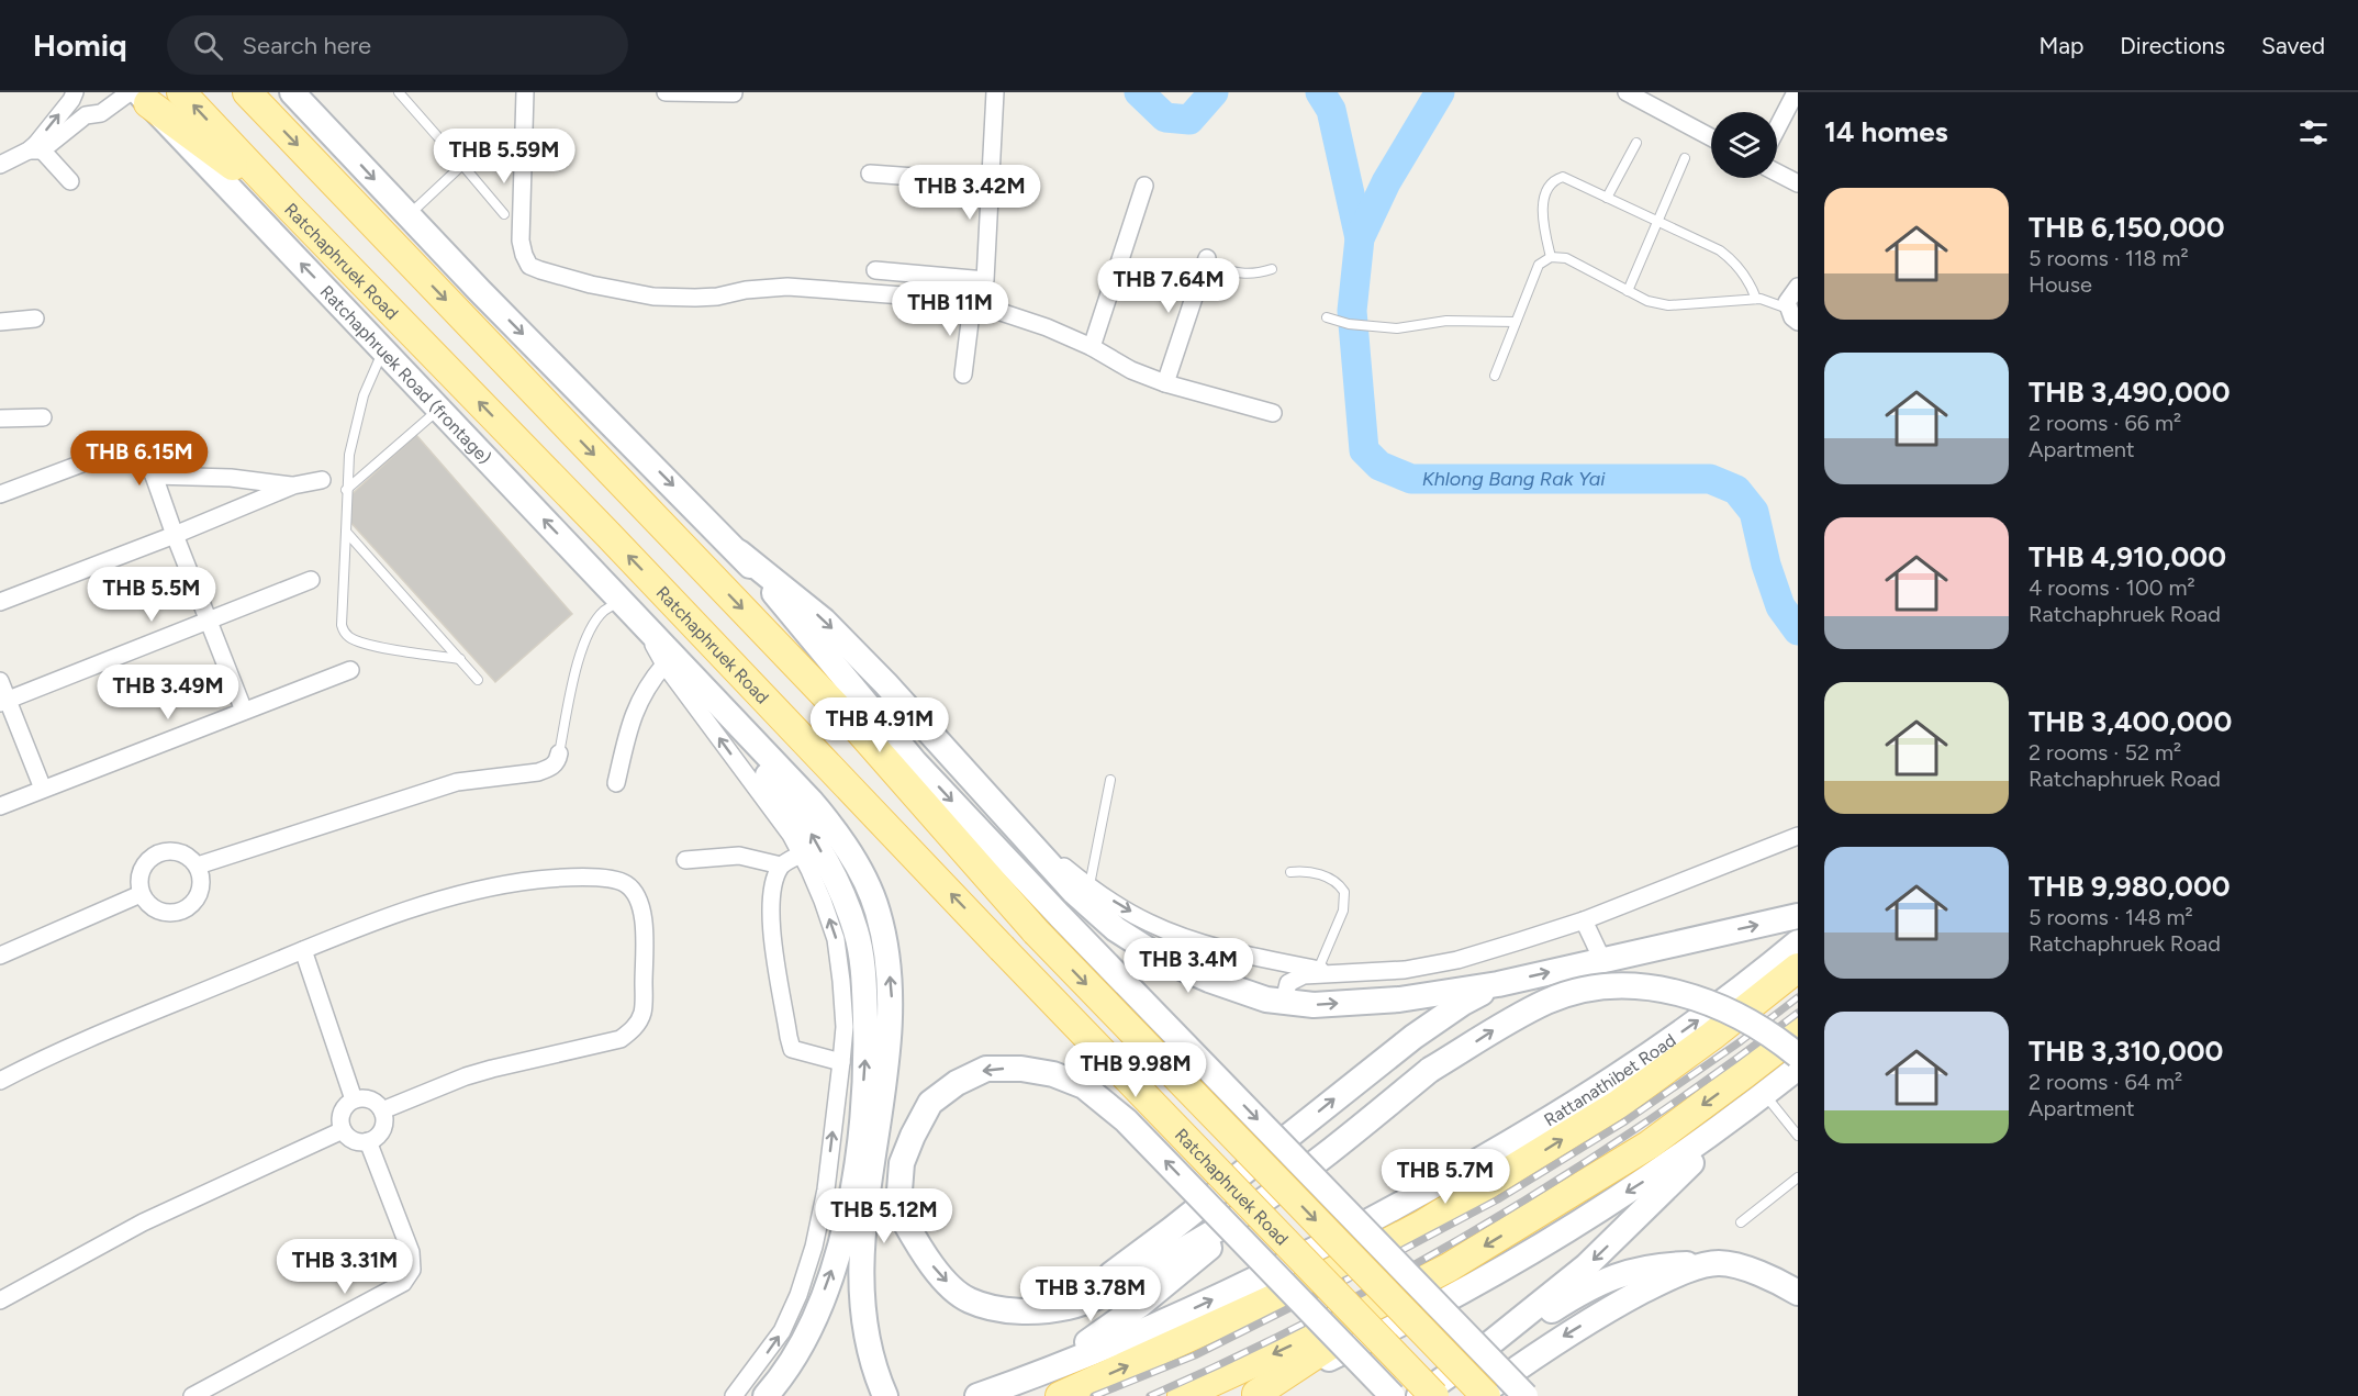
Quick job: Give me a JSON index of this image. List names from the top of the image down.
{
  "streets": {
    "main road": ["Ratchaphruek Road", "Ratchaphruek Road (frontage)", "Rattanathibet Road"]
  },
  "water": ["Khlong Bang Rak Yai"],
  "page": {
    "header": "Homiq",
    "search": "Search here",
    "nav": ["Map", "Directions", "Saved"],
    "heading": "14 homes",
    "price": [
      "THB 5.59M",
      "THB 3.42M",
      "THB 7.64M",
      "THB 11M",
      "THB 6.15M",
      "THB 5.5M",
      "THB 3.49M",
      "THB 4.91M",
      "THB 3.4M",
      "THB 9.98M",
      "THB 5.7M",
      "THB 5.12M",
      "THB 3.31M",
      "THB 3.78M"
    ],
    "list": [
      {
        "name": "THB 6,150,000",
        "note": "5 rooms · 118 m² · House"
      },
      {
        "name": "THB 3,490,000",
        "note": "2 rooms · 66 m² · Apartment"
      },
      {
        "name": "THB 4,910,000",
        "note": "4 rooms · 100 m² · Ratchaphruek Road"
      },
      {
        "name": "THB 3,400,000",
        "note": "2 rooms · 52 m² · Ratchaphruek Road"
      },
      {
        "name": "THB 9,980,000",
        "note": "5 rooms · 148 m² · Ratchaphruek Road"
      },
      {
        "name": "THB 3,310,000",
        "note": "2 rooms · 64 m² · Apartment"
      }
    ]
  }
}
